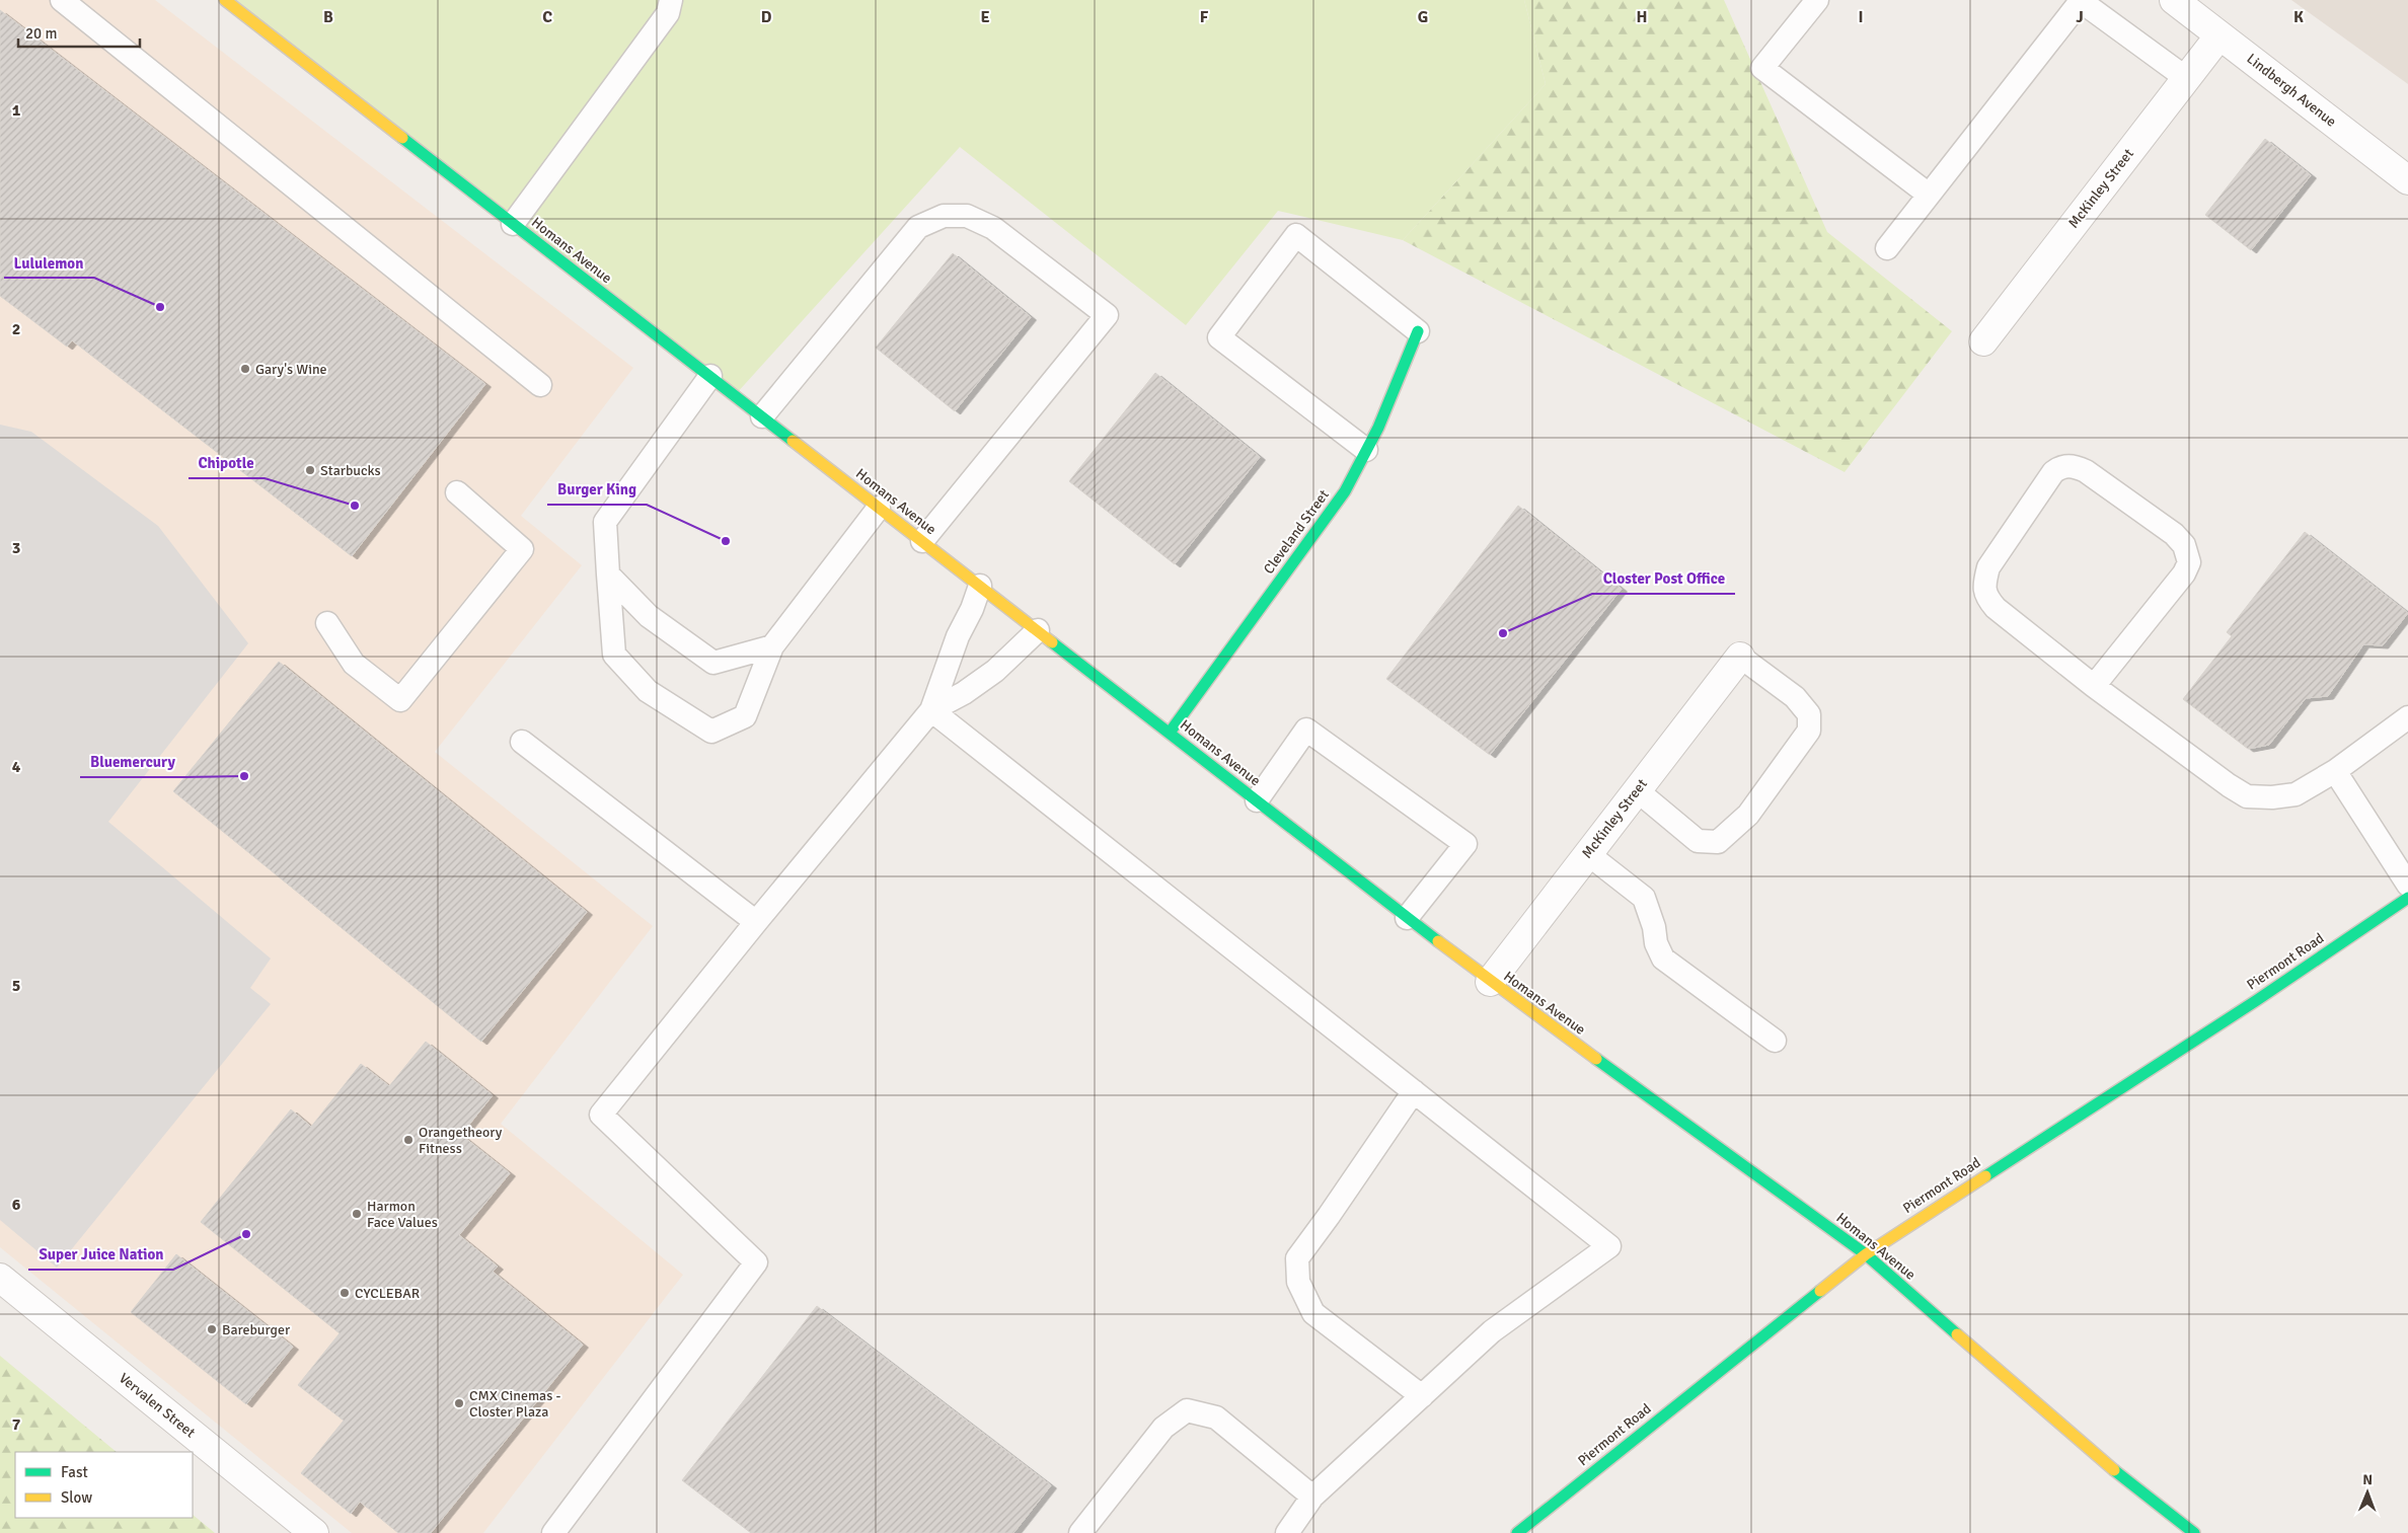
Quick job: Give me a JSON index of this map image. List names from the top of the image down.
{
  "streets": {
    "street": [
      "Lindbergh Avenue",
      "McKinley Street",
      "Homans Avenue",
      "Cleveland Street",
      "Piermont Road",
      "Vervalen Street"
    ]
  },
  "crossings": [
    ["Lindbergh Avenue", "McKinley Street"],
    ["McKinley Street", "Homans Avenue"],
    ["Homans Avenue", "Cleveland Street"],
    ["Homans Avenue", "Piermont Road"]
  ],
  "places": [
    "Lululemon",
    "Gary's Wine",
    "Starbucks",
    "Chipotle",
    "Burger King",
    "Closter Post Office",
    "Bluemercury",
    "Orangetheory Fitness",
    "Harmon Face Values",
    "Super Juice Nation",
    "CYCLEBAR",
    "Bareburger",
    "CMX Cinemas - Closter Plaza"
  ],
  "legend": ["Fast", "Slow"],
  "scale_bar": "20 m",
  "north": "top",
  "grid": {
    "columns": [
      "B",
      "C",
      "D",
      "E",
      "F",
      "G",
      "H",
      "I",
      "J",
      "K"
    ],
    "rows": [
      "1",
      "2",
      "3",
      "4",
      "5",
      "6",
      "7"
    ]
  }
}
